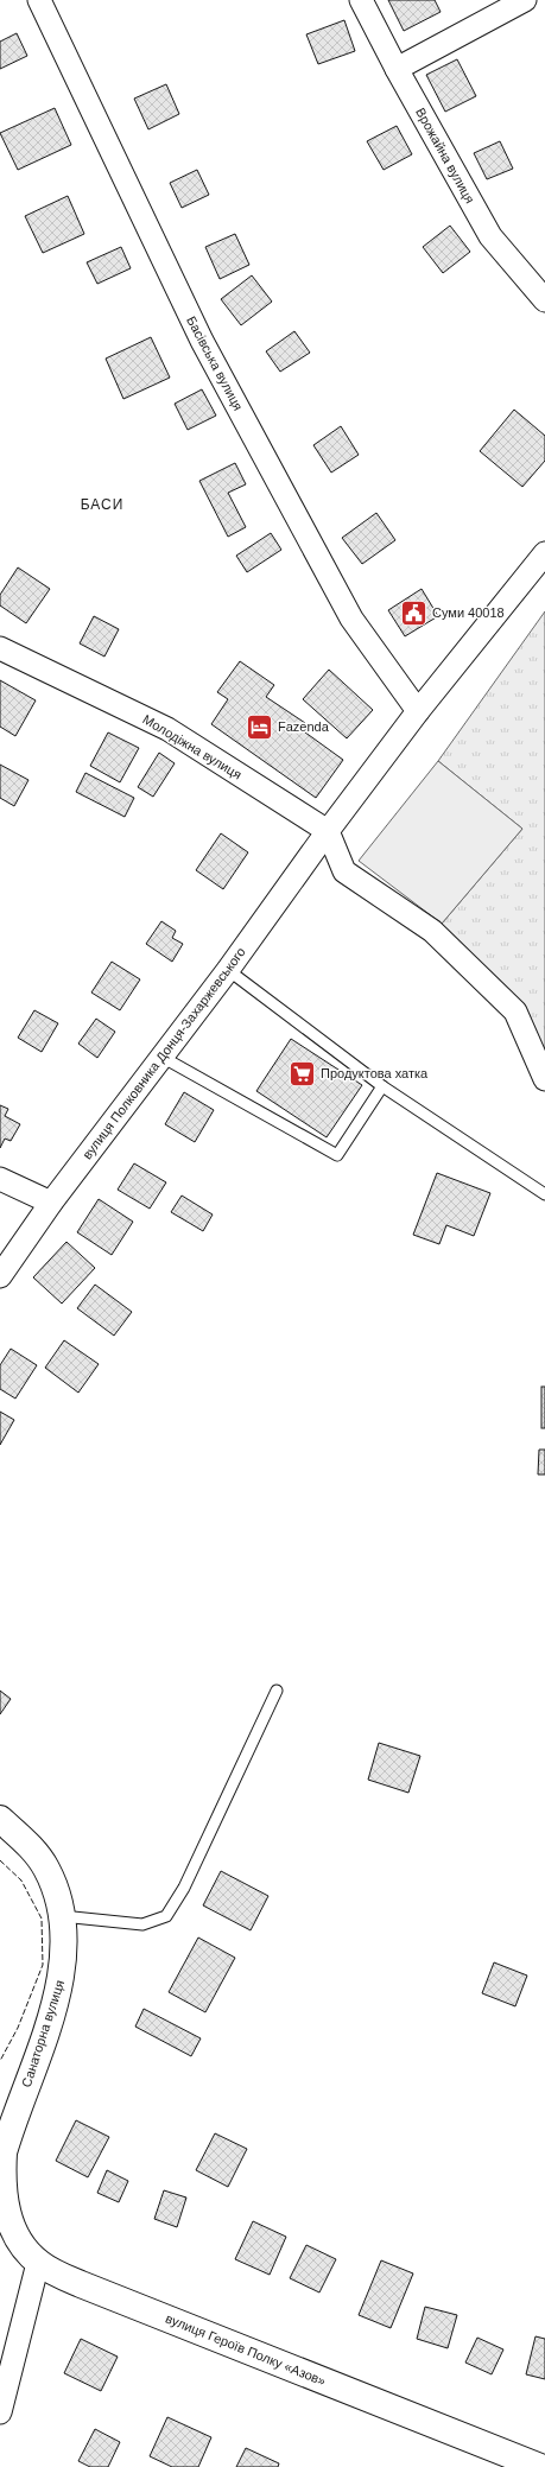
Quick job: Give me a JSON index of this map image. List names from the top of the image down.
{
  "streets": {
    "main road": ["Санаторна вулиця", "вулиця Героїв Полку «Азов»"],
    "street": [
      "Врожайна вулиця",
      "Басівська вулиця",
      "Молодіжна вулиця",
      "вулиця Полковника Донця-Захаржевського"
    ]
  },
  "crossings": [
    ["Басівська вулиця", "вулиця Полковника Донця-Захаржевського"],
    ["Молодіжна вулиця", "вулиця Полковника Донця-Захаржевського"],
    ["Санаторна вулиця", "вулиця Героїв Полку «Азов»"]
  ],
  "districts": ["БАСИ"],
  "places": {
    "public building": ["Суми 40018"],
    "hotel": ["Fazenda"],
    "supermarket": ["Продуктова хатка"]
  }
}
